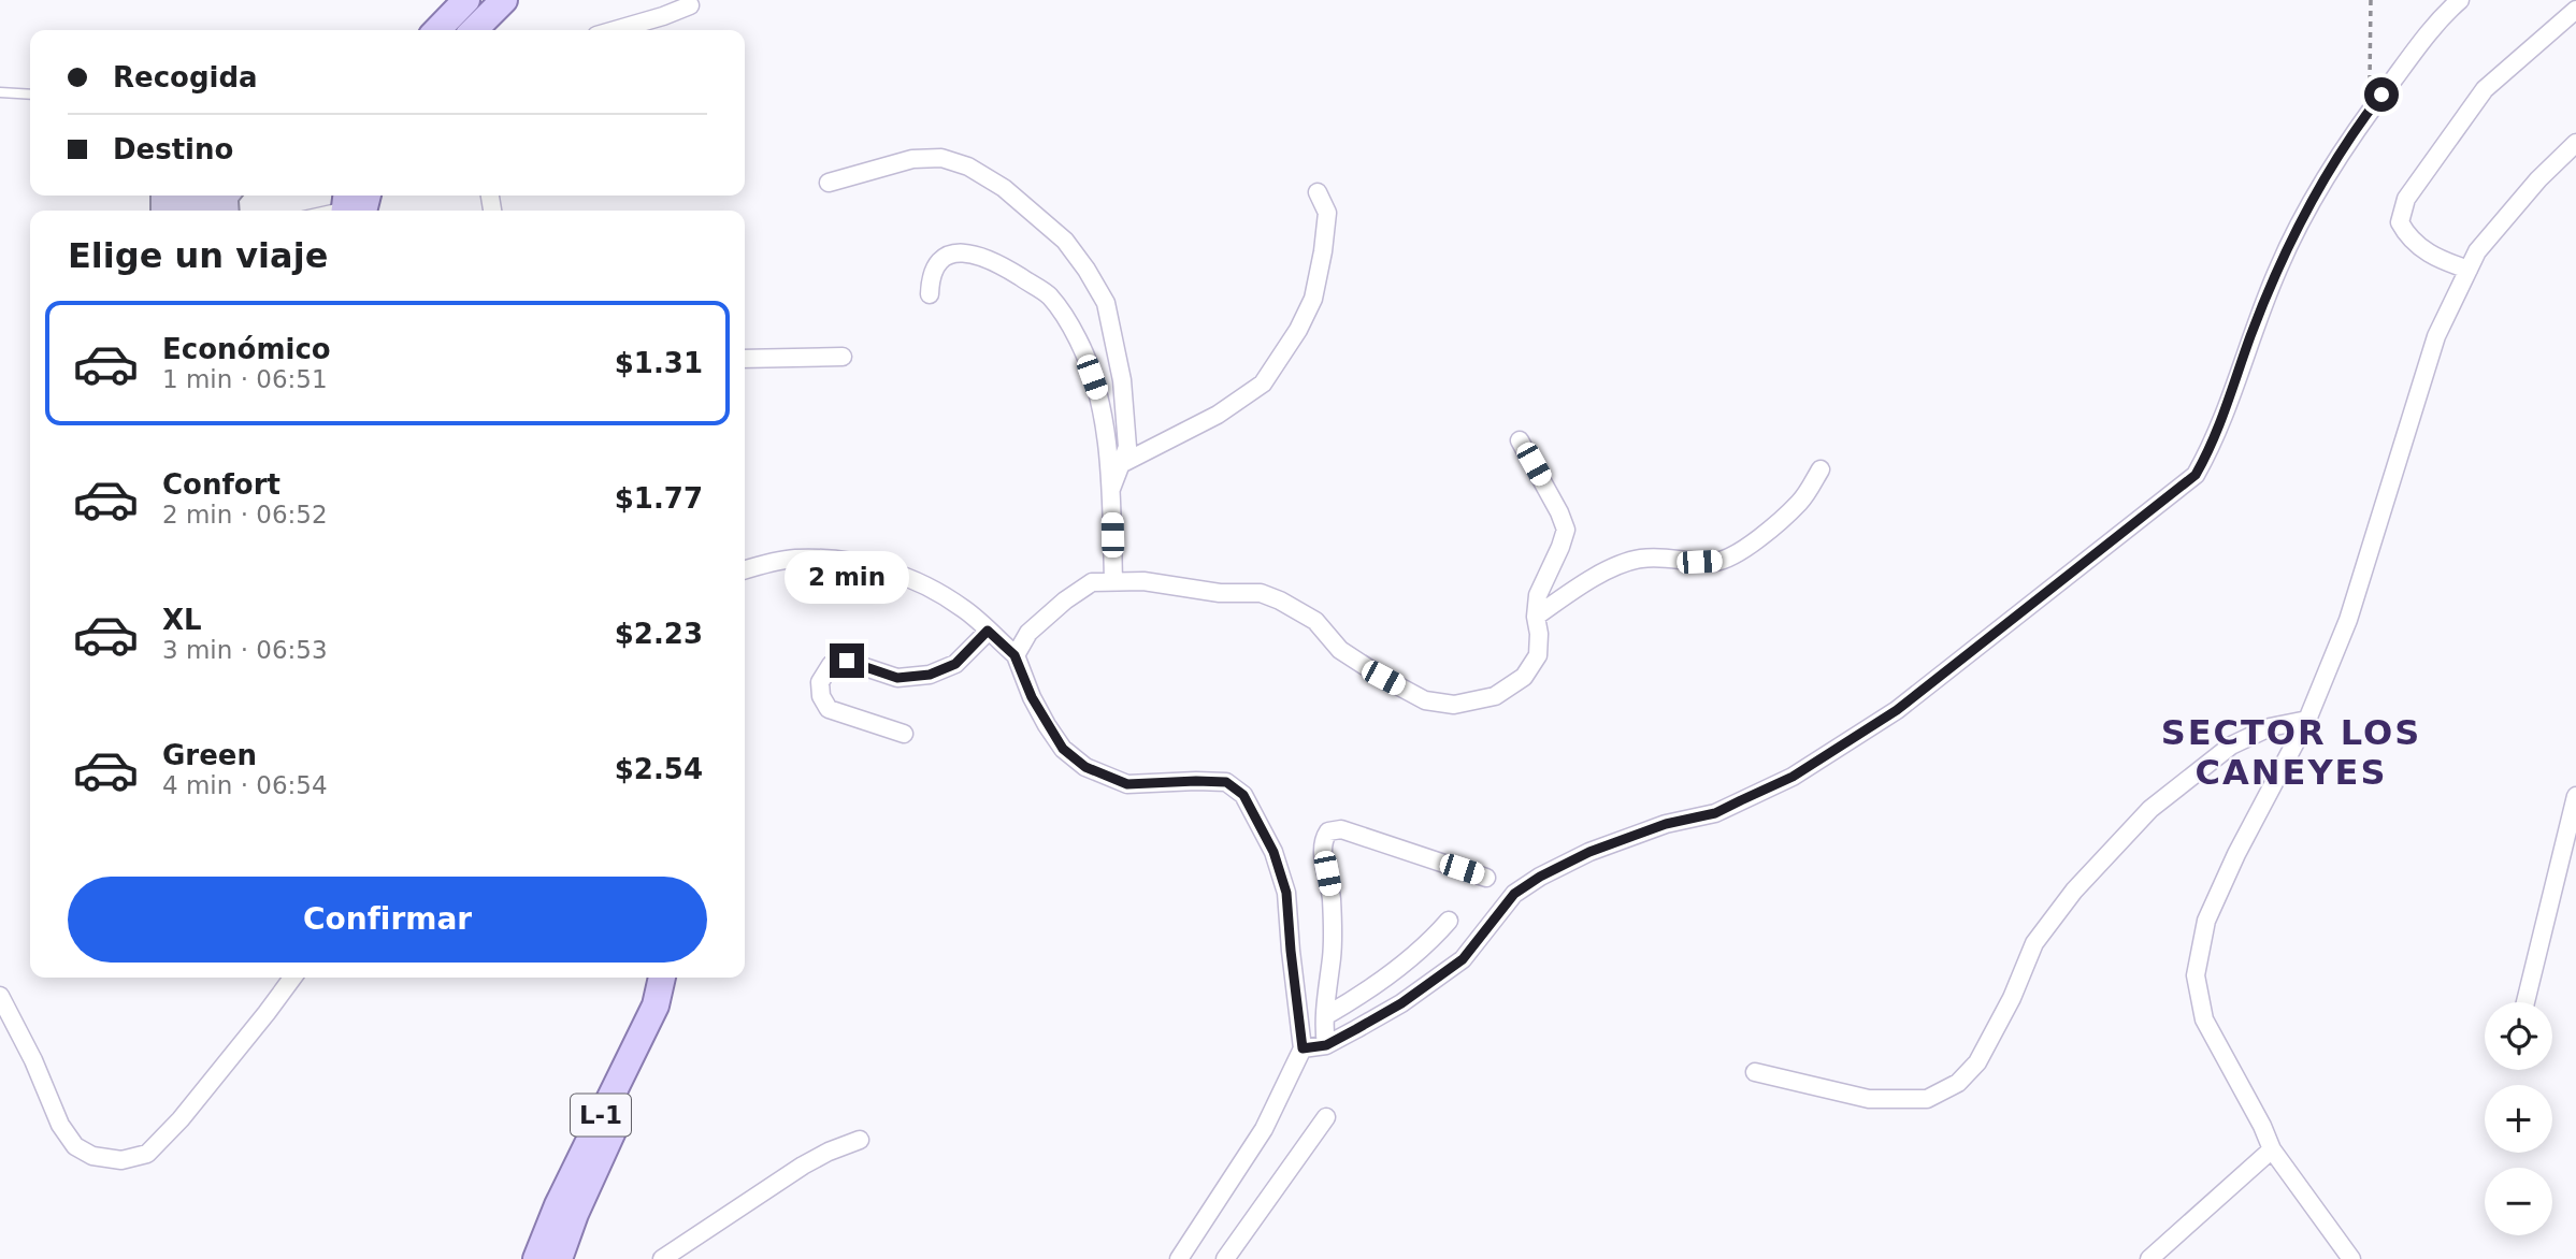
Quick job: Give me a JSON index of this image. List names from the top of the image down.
{
  "streets": {
    "main road": ["L-1"]
  },
  "districts": ["SECTOR LOS CANEYES"],
  "page": {
    "banner": ["Recogida", "Destino"],
    "heading": "Elige un viaje",
    "list": [
      {
        "name": "Económico",
        "note": "1 min · 06:51",
        "value": "$1.31"
      },
      {
        "name": "Confort",
        "note": "2 min · 06:52",
        "value": "$1.77"
      },
      {
        "name": "XL",
        "note": "3 min · 06:53",
        "value": "$2.23"
      },
      {
        "name": "Green",
        "note": "4 min · 06:54",
        "value": "$2.54"
      }
    ],
    "bubble": "2 min",
    "buttons": "Confirmar",
    "map_buttons": ["+", "−"]
  }
}
